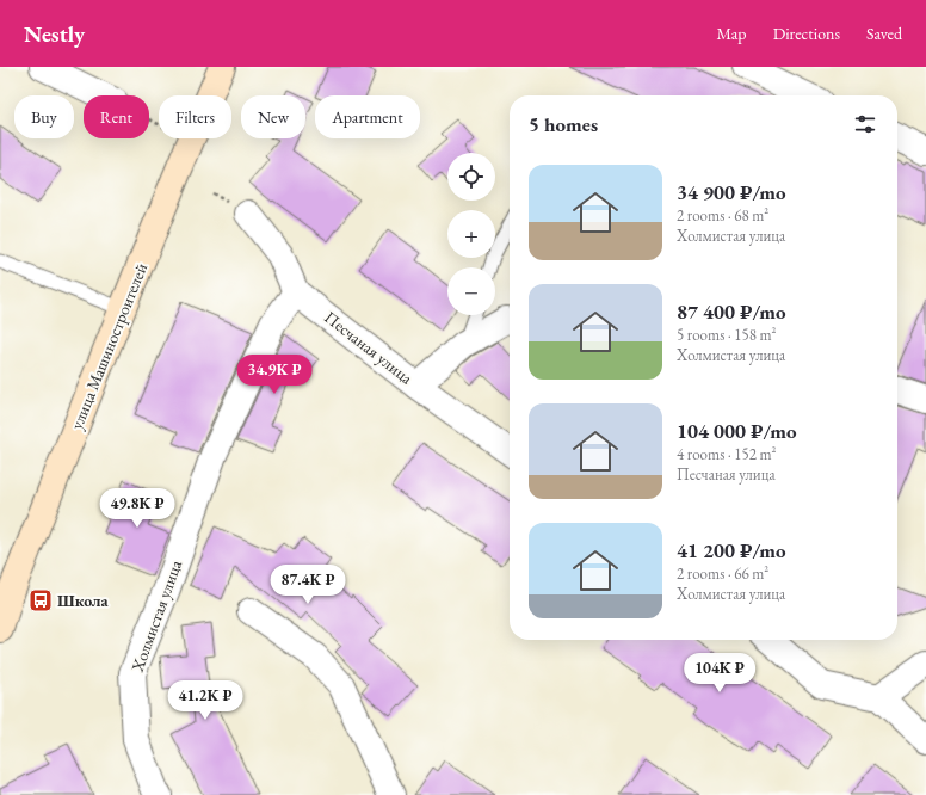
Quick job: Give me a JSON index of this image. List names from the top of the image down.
{
  "streets": {
    "street": ["улица Машиностроителей", "Песчаная улица", "Холмистая улица"]
  },
  "crossings": [
    ["Песчаная улица", "Холмистая улица"]
  ],
  "places": {
    "bus stop": ["Школа"]
  },
  "page": {
    "header": "Nestly",
    "nav": ["Map", "Directions", "Saved"],
    "chip": [
      "Buy",
      "Rent",
      "Filters",
      "New",
      "Apartment"
    ],
    "heading": "5 homes",
    "map_buttons": ["+", "−"],
    "list": [
      {
        "name": "34 900 ₽/mo",
        "note": "2 rooms · 68 m² · Холмистая улица"
      },
      {
        "name": "87 400 ₽/mo",
        "note": "5 rooms · 158 m² · Холмистая улица"
      },
      {
        "name": "104 000 ₽/mo",
        "note": "4 rooms · 152 m² · Песчаная улица"
      },
      {
        "name": "41 200 ₽/mo",
        "note": "2 rooms · 66 m² · Холмистая улица"
      }
    ],
    "price": [
      "34.9K ₽",
      "49.8K ₽",
      "87.4K ₽",
      "104K ₽",
      "41.2K ₽"
    ]
  }
}
